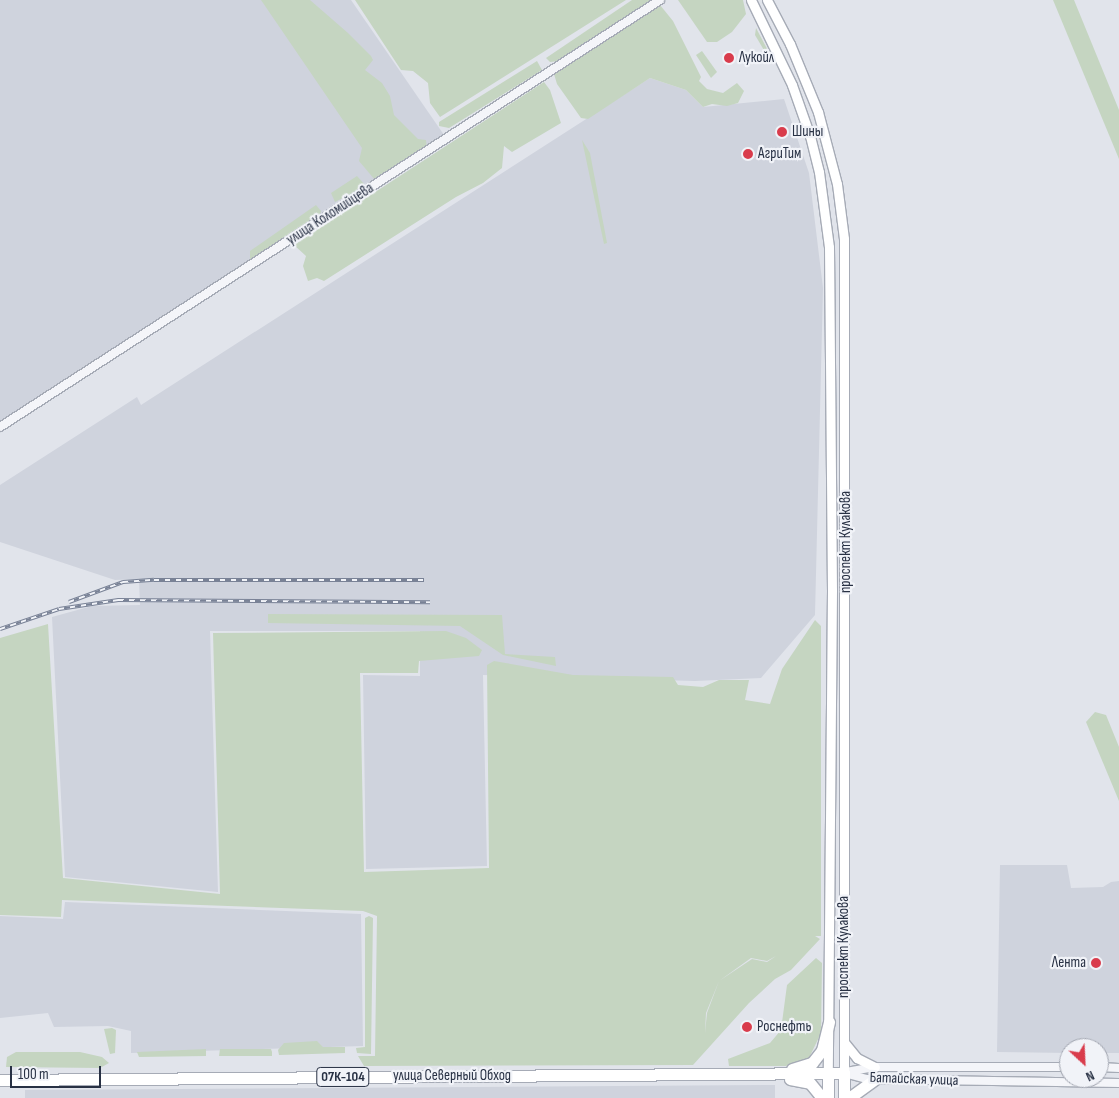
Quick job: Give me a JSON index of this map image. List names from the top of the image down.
{
  "streets": {
    "highway": ["проспект Кулакова", "улица Северный Обход", "07К-104"],
    "street": ["улица Коломийцева", "Батайская улица"]
  },
  "crossings": [
    ["проспект Кулакова", "улица Северный Обход"],
    ["проспект Кулакова", "Батайская улица"],
    ["улица Северный Обход", "Батайская улица"]
  ],
  "places": [
    "Лукойл",
    "Шины",
    "АгриТим",
    "Лента",
    "Роснефть"
  ],
  "scale_bar": "100 m",
  "north": "bottom right"
}
